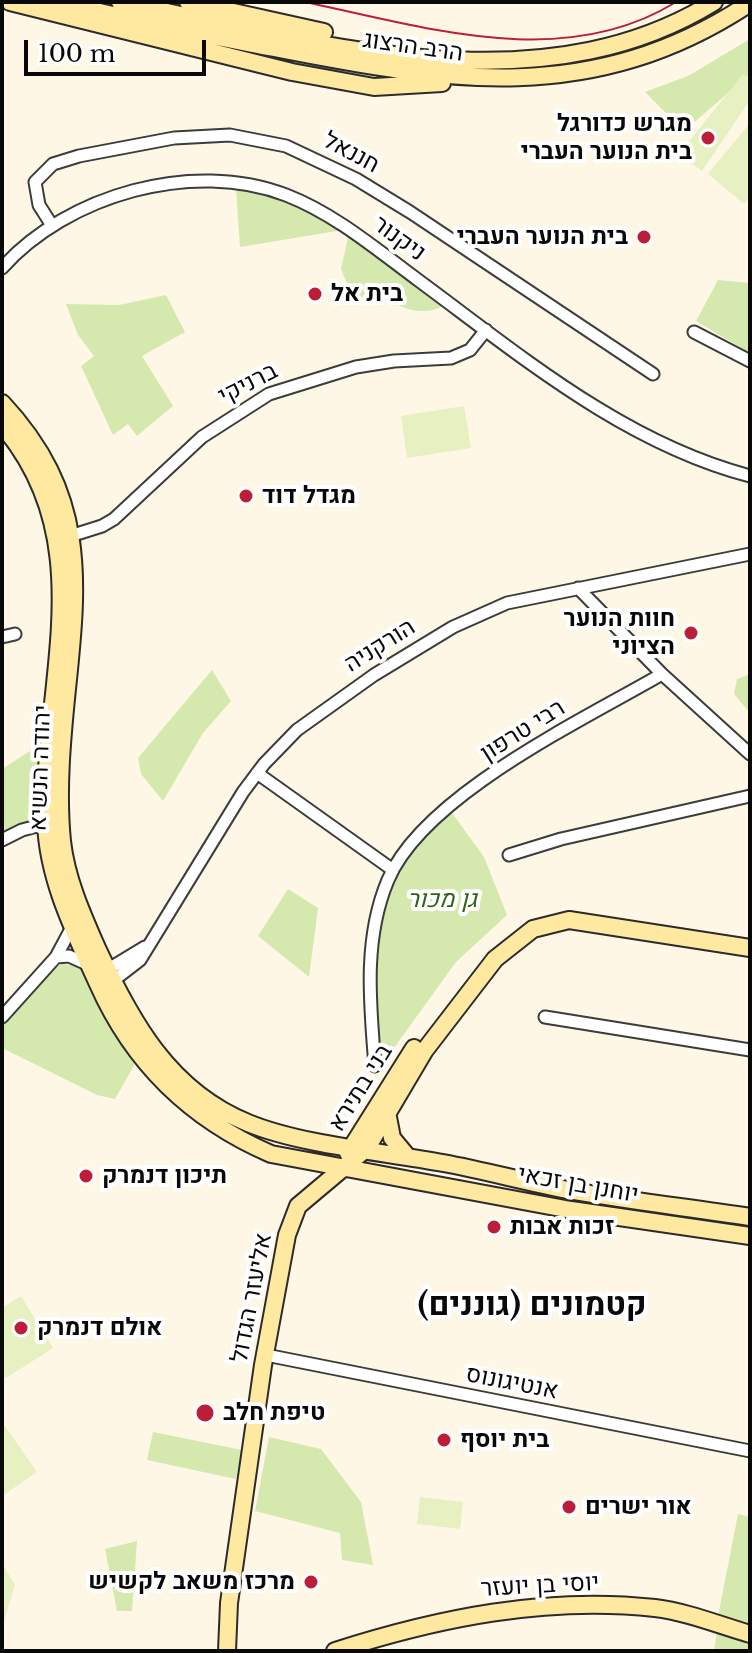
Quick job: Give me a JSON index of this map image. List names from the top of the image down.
{
  "streets": {
    "street": [
      "הרב הרצוג",
      "חננאל",
      "ניקנור",
      "ברניקי",
      "הורקניה",
      "רבי טרפון",
      "יהודה הנשיא",
      "בני בתירא",
      "יוחנן בן זכאי",
      "אליעזר הגדול",
      "אנטיגונוס",
      "יוסי בן יועזר"
    ]
  },
  "crossings": [
    ["חננאל", "ניקנור"],
    ["ניקנור", "ברניקי"],
    ["ברניקי", "יהודה הנשיא"],
    ["הורקניה", "יהודה הנשיא"],
    ["יהודה הנשיא", "בני בתירא"],
    ["יהודה הנשיא", "יוחנן בן זכאי"],
    ["יהודה הנשיא", "אליעזר הגדול"],
    ["בני בתירא", "יוחנן בן זכאי"],
    ["בני בתירא", "אליעזר הגדול"],
    ["יוחנן בן זכאי", "אליעזר הגדול"],
    ["אליעזר הגדול", "אנטיגונוס"]
  ],
  "districts": ["קטמונים (גוננים)"],
  "parks": ["גן מכור"],
  "places": [
    "מגרש כדורגל בית הנוער העברי",
    "בית הנוער העברי",
    "בית אל",
    "מגדל דוד",
    "חוות הנוער הציוני",
    "תיכון דנמרק",
    "זכות אבות",
    "אולם דנמרק",
    "טיפת חלב",
    "בית יוסף",
    "אור ישרים",
    "מרכז משאב לקשיש"
  ],
  "scale_bar": "100 m"
}
